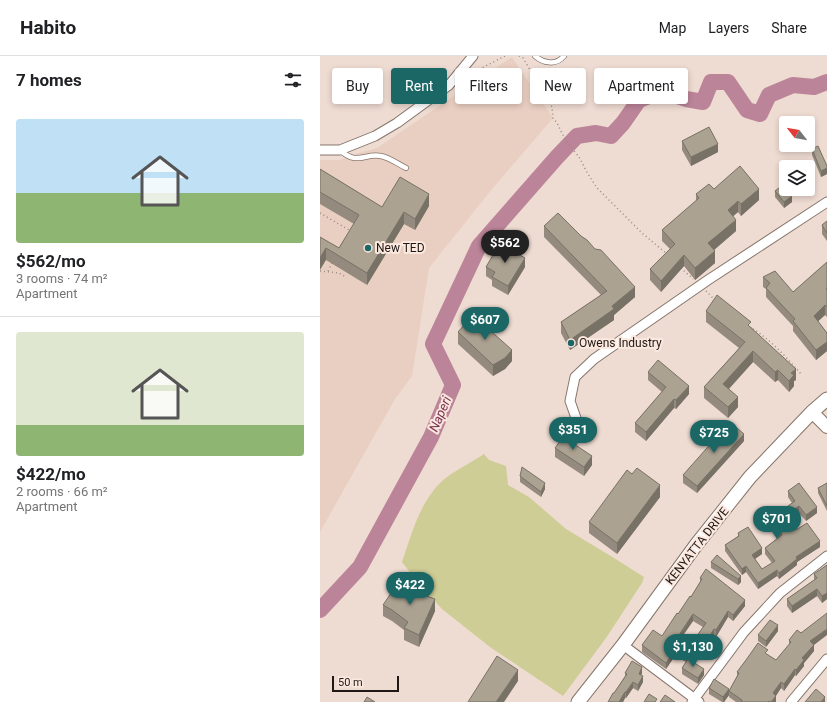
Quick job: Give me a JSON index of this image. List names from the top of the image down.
{
  "streets": {
    "main road": ["KENYATTA DRIVE"]
  },
  "water": ["Naperi"],
  "places": ["New TED", "Owens Industry"],
  "scale_bar": "50 m",
  "north": "top left",
  "page": {
    "header": "Habito",
    "nav": ["Map", "Layers", "Share"],
    "heading": "7 homes",
    "chip": [
      "Buy",
      "Rent",
      "Filters",
      "New",
      "Apartment"
    ],
    "list": [
      {
        "name": "$562/mo",
        "note": "3 rooms · 74 m² · Apartment"
      },
      {
        "name": "$422/mo",
        "note": "2 rooms · 66 m² · Apartment"
      }
    ],
    "price": [
      "$562",
      "$607",
      "$351",
      "$725",
      "$701",
      "$422",
      "$1,130"
    ],
    "scale": "50 m"
  }
}
